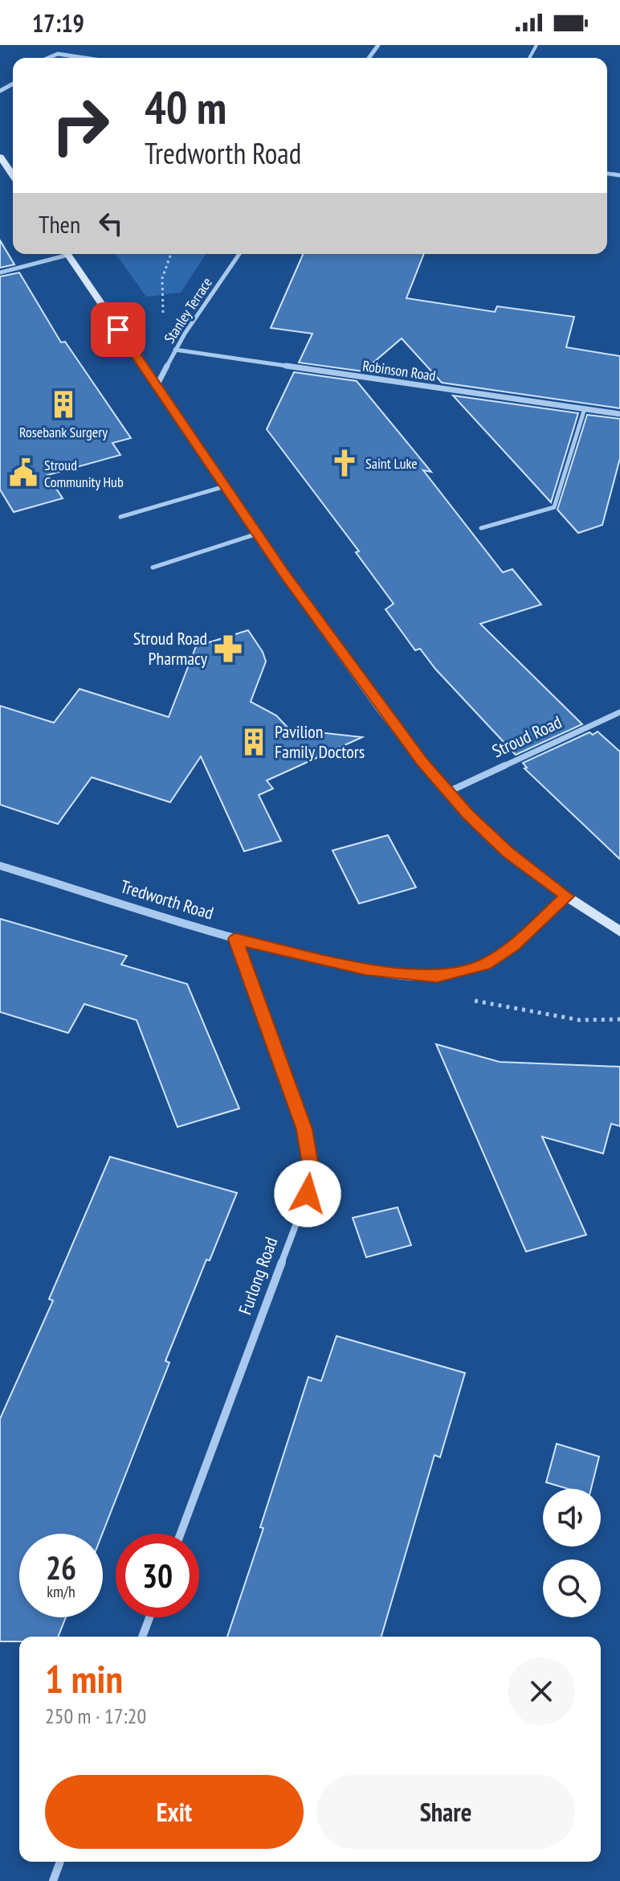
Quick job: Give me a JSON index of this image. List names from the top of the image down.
{
  "streets": {
    "street": [
      "Stanley Terrace",
      "Robinson Road",
      "Stroud Road",
      "Tredworth Road",
      "Furlong Road"
    ]
  },
  "crossings": [
    ["Stanley Terrace", "Robinson Road"],
    ["Tredworth Road", "Furlong Road"]
  ],
  "places": {
    "building": ["Rosebank Surgery", "Pavilion Family Doctors"],
    "church": ["Saint Luke"],
    "public building": ["Stroud Community Hub"],
    "pharmacy": ["Stroud Road Pharmacy"]
  },
  "page": {
    "status": "17:19",
    "turn": ["40 m", "Tredworth Road"],
    "then": "Then",
    "speed": "26 km/h",
    "limit": "30",
    "heading": ["1 min", "250 m · 17:20"],
    "buttons": ["Exit", "Share"]
  }
}
